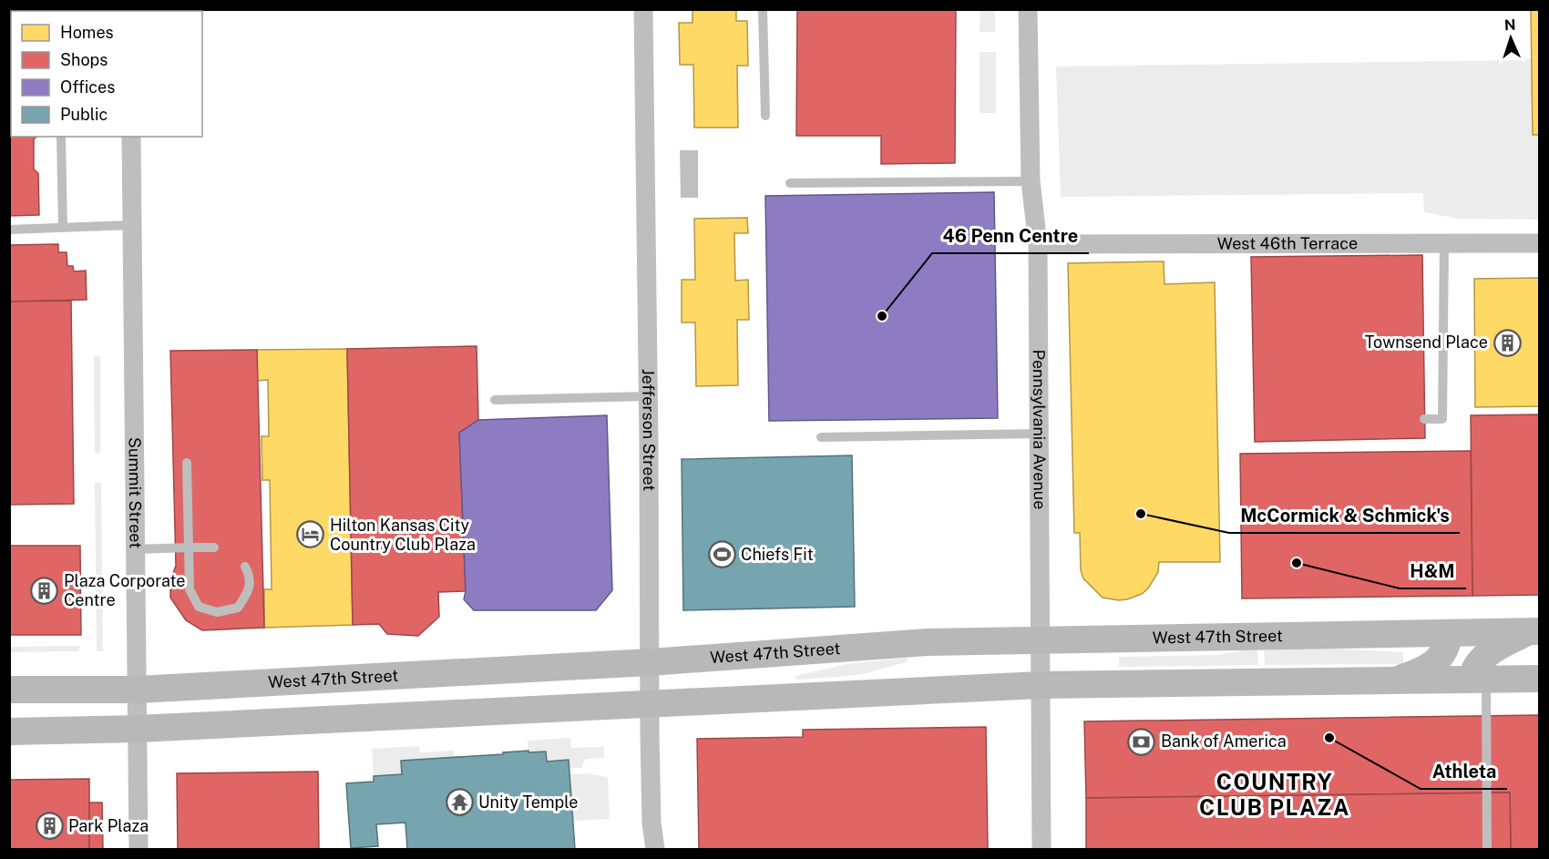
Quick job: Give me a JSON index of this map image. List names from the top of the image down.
{
  "streets": {
    "main road": ["West 47th Street"],
    "street": [
      "West 46th Terrace",
      "Pennsylvania Avenue",
      "Jefferson Street",
      "Summit Street"
    ]
  },
  "crossings": [
    ["West 46th Terrace", "Pennsylvania Avenue"],
    ["Pennsylvania Avenue", "West 47th Street"],
    ["Jefferson Street", "West 47th Street"],
    ["Summit Street", "West 47th Street"]
  ],
  "districts": ["COUNTRY CLUB PLAZA"],
  "places": {
    "other": [
      "46 Penn Centre",
      "McCormick & Schmick's",
      "H&M",
      "Athleta"
    ],
    "building": ["Townsend Place", "Plaza Corporate Centre", "Park Plaza"],
    "hotel": ["Hilton Kansas City Country Club Plaza"],
    "sports": ["Chiefs Fit"],
    "bank": ["Bank of America"],
    "temple": ["Unity Temple"]
  },
  "legend": [
    "Homes",
    "Shops",
    "Offices",
    "Public"
  ],
  "north": "top"
}
